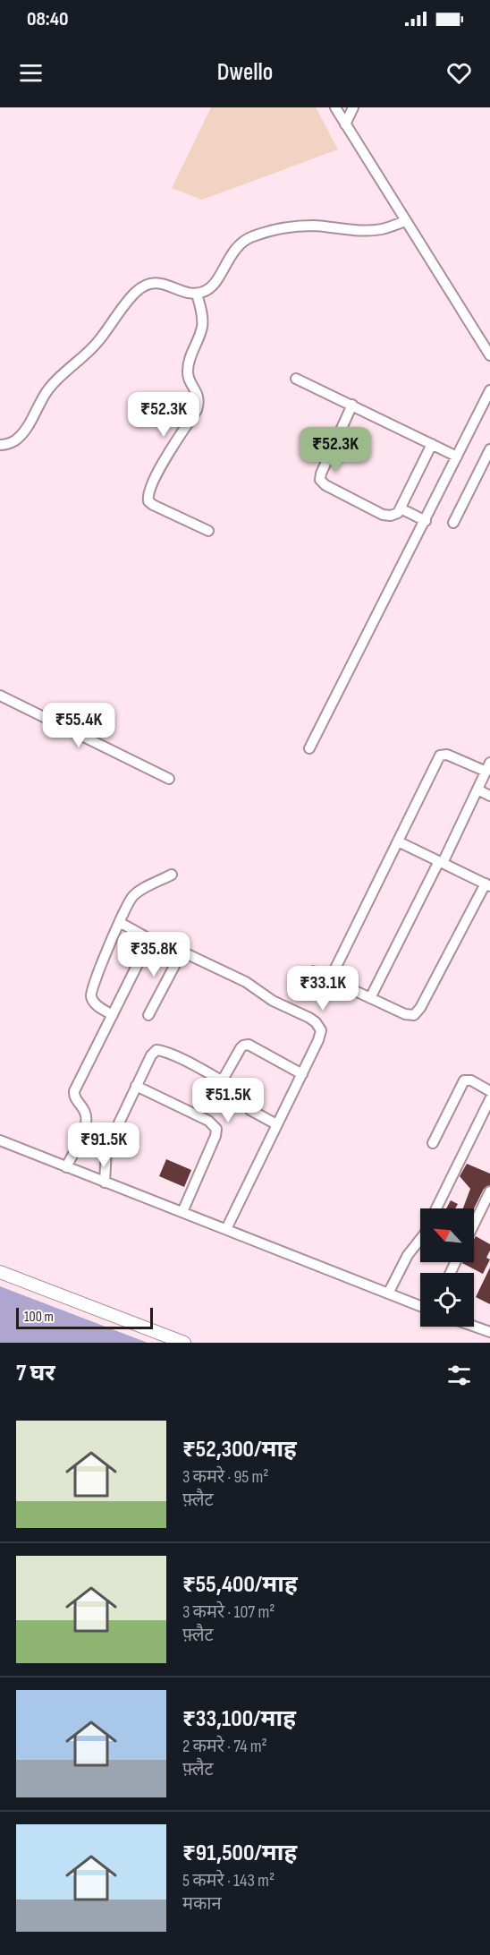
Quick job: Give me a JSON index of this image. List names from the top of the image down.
{
  "scale_bar": "100 m",
  "north": "top left",
  "page": {
    "status": "08:40",
    "header": "Dwello",
    "price": [
      "₹52.3K",
      "₹52.3K",
      "₹55.4K",
      "₹35.8K",
      "₹33.1K",
      "₹51.5K",
      "₹91.5K"
    ],
    "scale": "100 m",
    "heading": "7 घर",
    "list": [
      {
        "name": "₹52,300/माह",
        "note": "3 कमरे · 95 m² · फ़्लैट"
      },
      {
        "name": "₹55,400/माह",
        "note": "3 कमरे · 107 m² · फ़्लैट"
      },
      {
        "name": "₹33,100/माह",
        "note": "2 कमरे · 74 m² · फ़्लैट"
      },
      {
        "name": "₹91,500/माह",
        "note": "5 कमरे · 143 m² · मकान"
      }
    ]
  }
}
